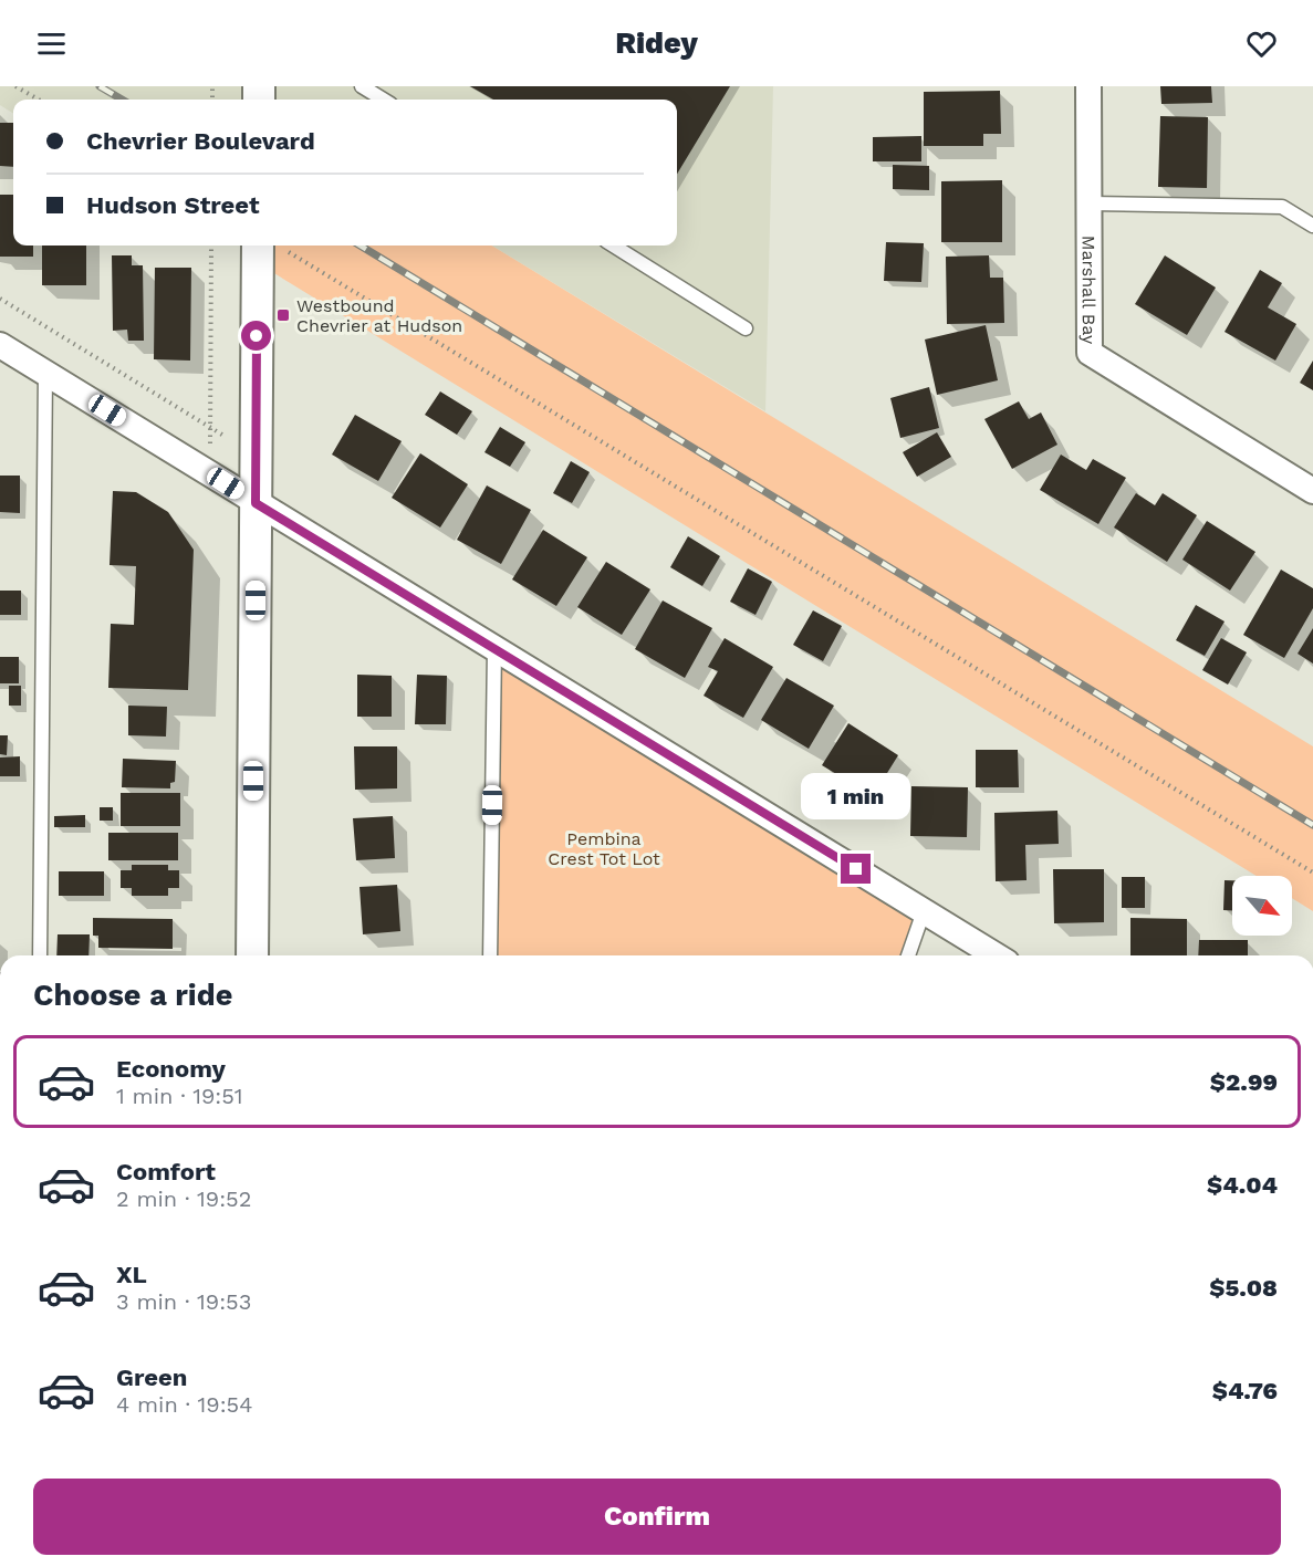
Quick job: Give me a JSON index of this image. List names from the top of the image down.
{
  "streets": {
    "street": ["Marshall Bay"]
  },
  "parks": ["Pembina Crest Tot Lot"],
  "places": {
    "transit": ["Westbound Chevrier at Hudson"]
  },
  "north": "bottom right",
  "page": {
    "header": "Ridey",
    "banner": ["Chevrier Boulevard", "Hudson Street"],
    "bubble": "1 min",
    "heading": "Choose a ride",
    "list": [
      {
        "name": "Economy",
        "note": "1 min · 19:51",
        "value": "$2.99"
      },
      {
        "name": "Comfort",
        "note": "2 min · 19:52",
        "value": "$4.04"
      },
      {
        "name": "XL",
        "note": "3 min · 19:53",
        "value": "$5.08"
      },
      {
        "name": "Green",
        "note": "4 min · 19:54",
        "value": "$4.76"
      }
    ],
    "buttons": "Confirm"
  }
}
